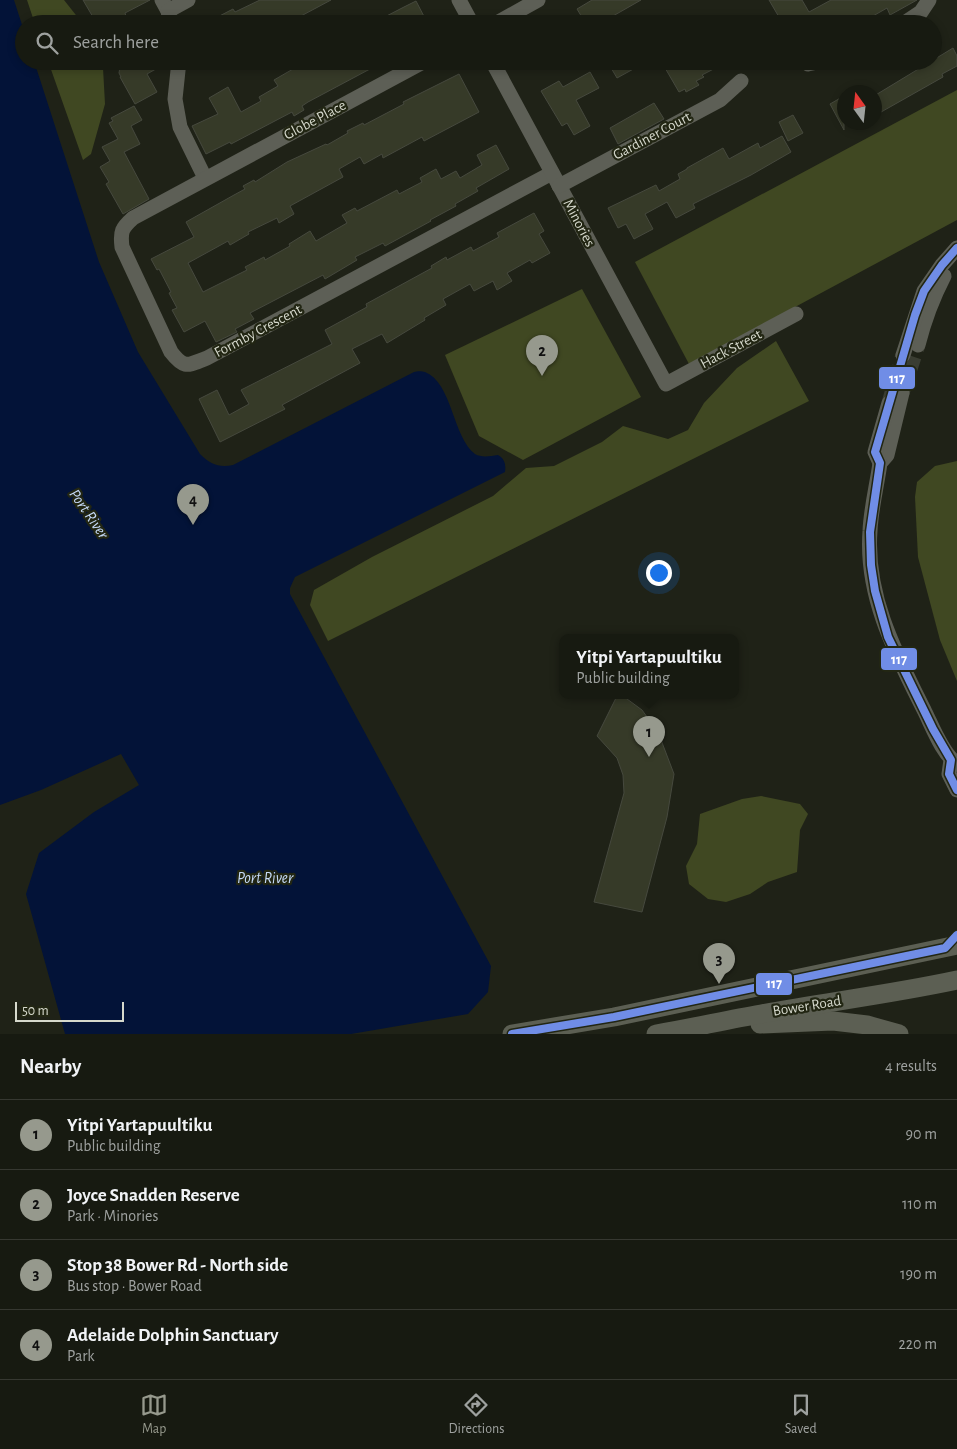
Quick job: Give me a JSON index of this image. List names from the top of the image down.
{
  "streets": {
    "main road": ["Bower Road"],
    "street": [
      "Globe Place",
      "Gardiner Court",
      "Minories",
      "Formby Crescent",
      "Hack Street"
    ]
  },
  "crossings": [
    ["Globe Place", "Formby Crescent"],
    ["Gardiner Court", "Minories"],
    ["Gardiner Court", "Formby Crescent"],
    ["Minories", "Formby Crescent"],
    ["Minories", "Hack Street"]
  ],
  "water": ["Port River"],
  "lines": ["transit line 117"],
  "scale_bar": "50 m",
  "north": "top",
  "page": {
    "search": "Search here",
    "pins": [
      "2",
      "4",
      "1",
      "3"
    ],
    "popup": ["Yitpi Yartapuultiku", "Public building"],
    "scale": "50 m",
    "heading": ["Nearby", "4 results"],
    "list": [
      {
        "mark": "1",
        "name": "Yitpi Yartapuultiku",
        "note": "Public building",
        "value": "90 m"
      },
      {
        "mark": "2",
        "name": "Joyce Snadden Reserve",
        "note": "Park · Minories",
        "value": "110 m"
      },
      {
        "mark": "3",
        "name": "Stop 38 Bower Rd - North side",
        "note": "Bus stop · Bower Road",
        "value": "190 m"
      },
      {
        "mark": "4",
        "name": "Adelaide Dolphin Sanctuary",
        "note": "Park",
        "value": "220 m"
      }
    ],
    "nav": ["Map", "Directions", "Saved"]
  }
}
